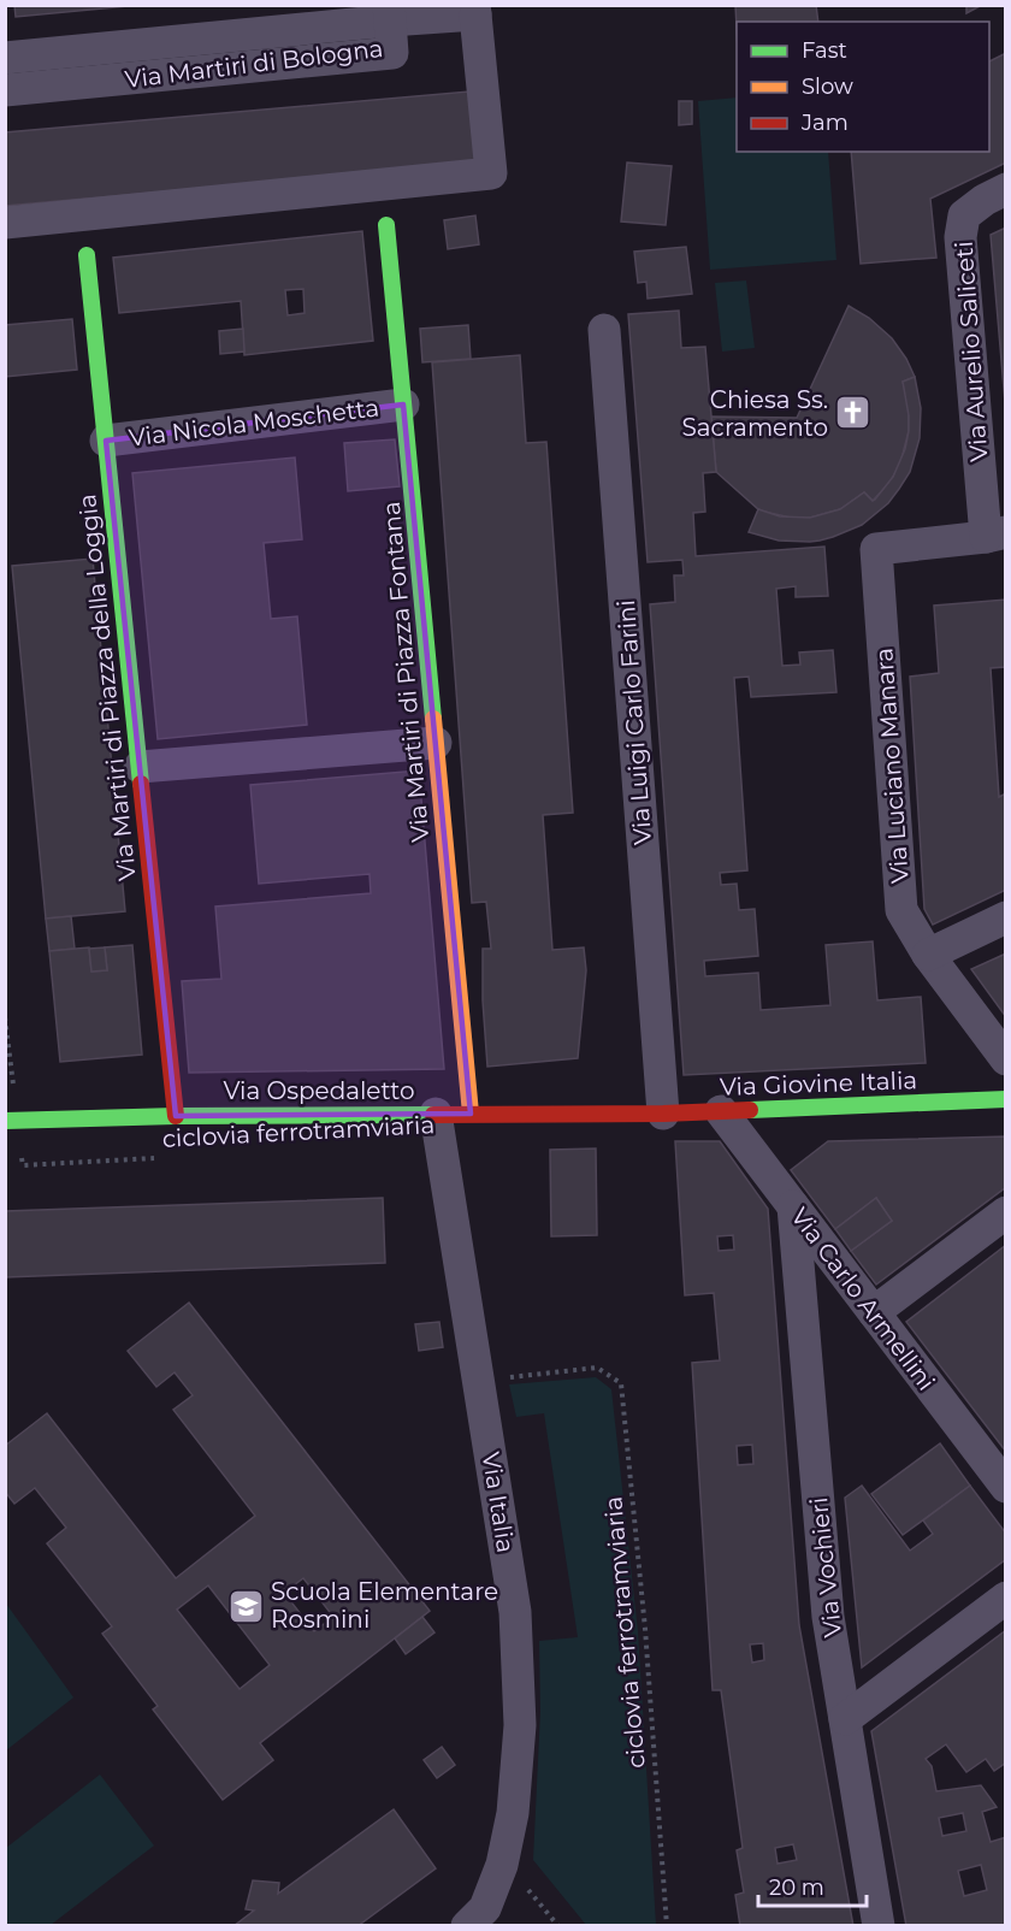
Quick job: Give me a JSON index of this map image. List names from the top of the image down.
{
  "streets": {
    "street": [
      "Via Martiri di Bologna",
      "Via Aurelio Saliceti",
      "Via Nicola Moschetta",
      "Via Martiri di Piazza Fontana",
      "Via Martiri di Piazza della Loggia",
      "Via Luigi Carlo Farini",
      "Via Luciano Manara",
      "Via Giovine Italia",
      "Via Ospedaletto",
      "Via Carlo Armellini",
      "Via Italia",
      "Via Vochieri"
    ],
    "path": ["ciclovia ferrotramviaria"]
  },
  "crossings": [
    ["Via Aurelio Saliceti", "Via Luciano Manara"],
    ["Via Nicola Moschetta", "Via Martiri di Piazza Fontana"],
    ["Via Nicola Moschetta", "Via Martiri di Piazza della Loggia"],
    ["Via Martiri di Piazza Fontana", "Via Ospedaletto"],
    ["Via Martiri di Piazza della Loggia", "Via Ospedaletto"],
    ["Via Luigi Carlo Farini", "Via Giovine Italia"],
    ["Via Luigi Carlo Farini", "Via Ospedaletto"],
    ["Via Giovine Italia", "Via Ospedaletto"],
    ["Via Giovine Italia", "Via Carlo Armellini"],
    ["Via Ospedaletto", "ciclovia ferrotramviaria"],
    ["Via Ospedaletto", "Via Italia"],
    ["Via Carlo Armellini", "Via Vochieri"]
  ],
  "places": {
    "church": ["Chiesa Ss. Sacramento"],
    "school or university": ["Scuola Elementare Rosmini"]
  },
  "legend": ["Fast", "Slow", "Jam"],
  "scale_bar": "20 m"
}
